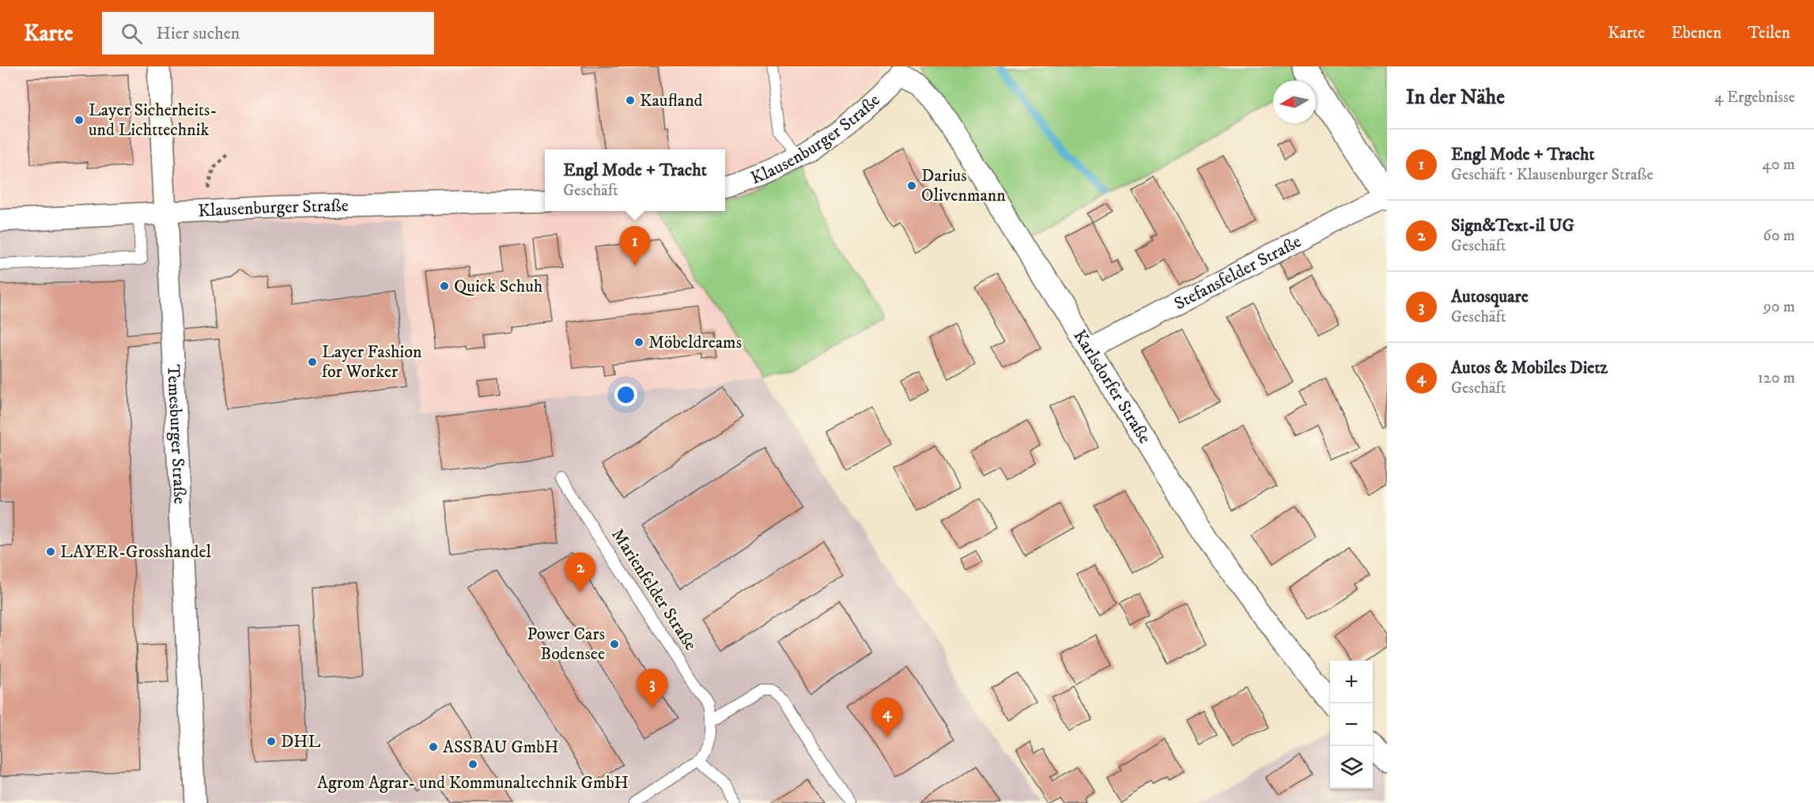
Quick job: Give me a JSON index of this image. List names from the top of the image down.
{
  "streets": {
    "street": [
      "Klausenburger Straße",
      "Stefansfelder Straße",
      "Karlsdorfer Straße",
      "Temesburger Straße"
    ],
    "lane": ["Marienfelder Straße"]
  },
  "crossings": [
    ["Klausenburger Straße", "Karlsdorfer Straße"],
    ["Klausenburger Straße", "Temesburger Straße"],
    ["Stefansfelder Straße", "Karlsdorfer Straße"]
  ],
  "places": [
    "Kaufland",
    "Layer Sicherheits- und Lichttechnik",
    "Darius Olivenmann",
    "Quick Schuh",
    "Möbeldreams",
    "Layer Fashion for Worker",
    "LAYER-Grosshandel",
    "Power Cars Bodensee",
    "DHL",
    "ASSBAU GmbH",
    "Agrom Agrar- und Kommunaltechnik GmbH"
  ],
  "north": "left",
  "page": {
    "header": "Karte",
    "search": "Hier suchen",
    "nav": ["Karte", "Ebenen", "Teilen"],
    "heading": ["In der Nähe", "4 Ergebnisse"],
    "list": [
      {
        "mark": "1",
        "name": "Engl Mode + Tracht",
        "note": "Geschäft · Klausenburger Straße",
        "value": "40 m"
      },
      {
        "mark": "2",
        "name": "Sign&Text-il UG",
        "note": "Geschäft",
        "value": "60 m"
      },
      {
        "mark": "3",
        "name": "Autosquare",
        "note": "Geschäft",
        "value": "90 m"
      },
      {
        "mark": "4",
        "name": "Autos & Mobiles Dietz",
        "note": "Geschäft",
        "value": "120 m"
      }
    ],
    "popup": ["Engl Mode + Tracht", "Geschäft"],
    "pins": [
      "1",
      "2",
      "3",
      "4"
    ],
    "map_buttons": ["+", "−"]
  }
}
